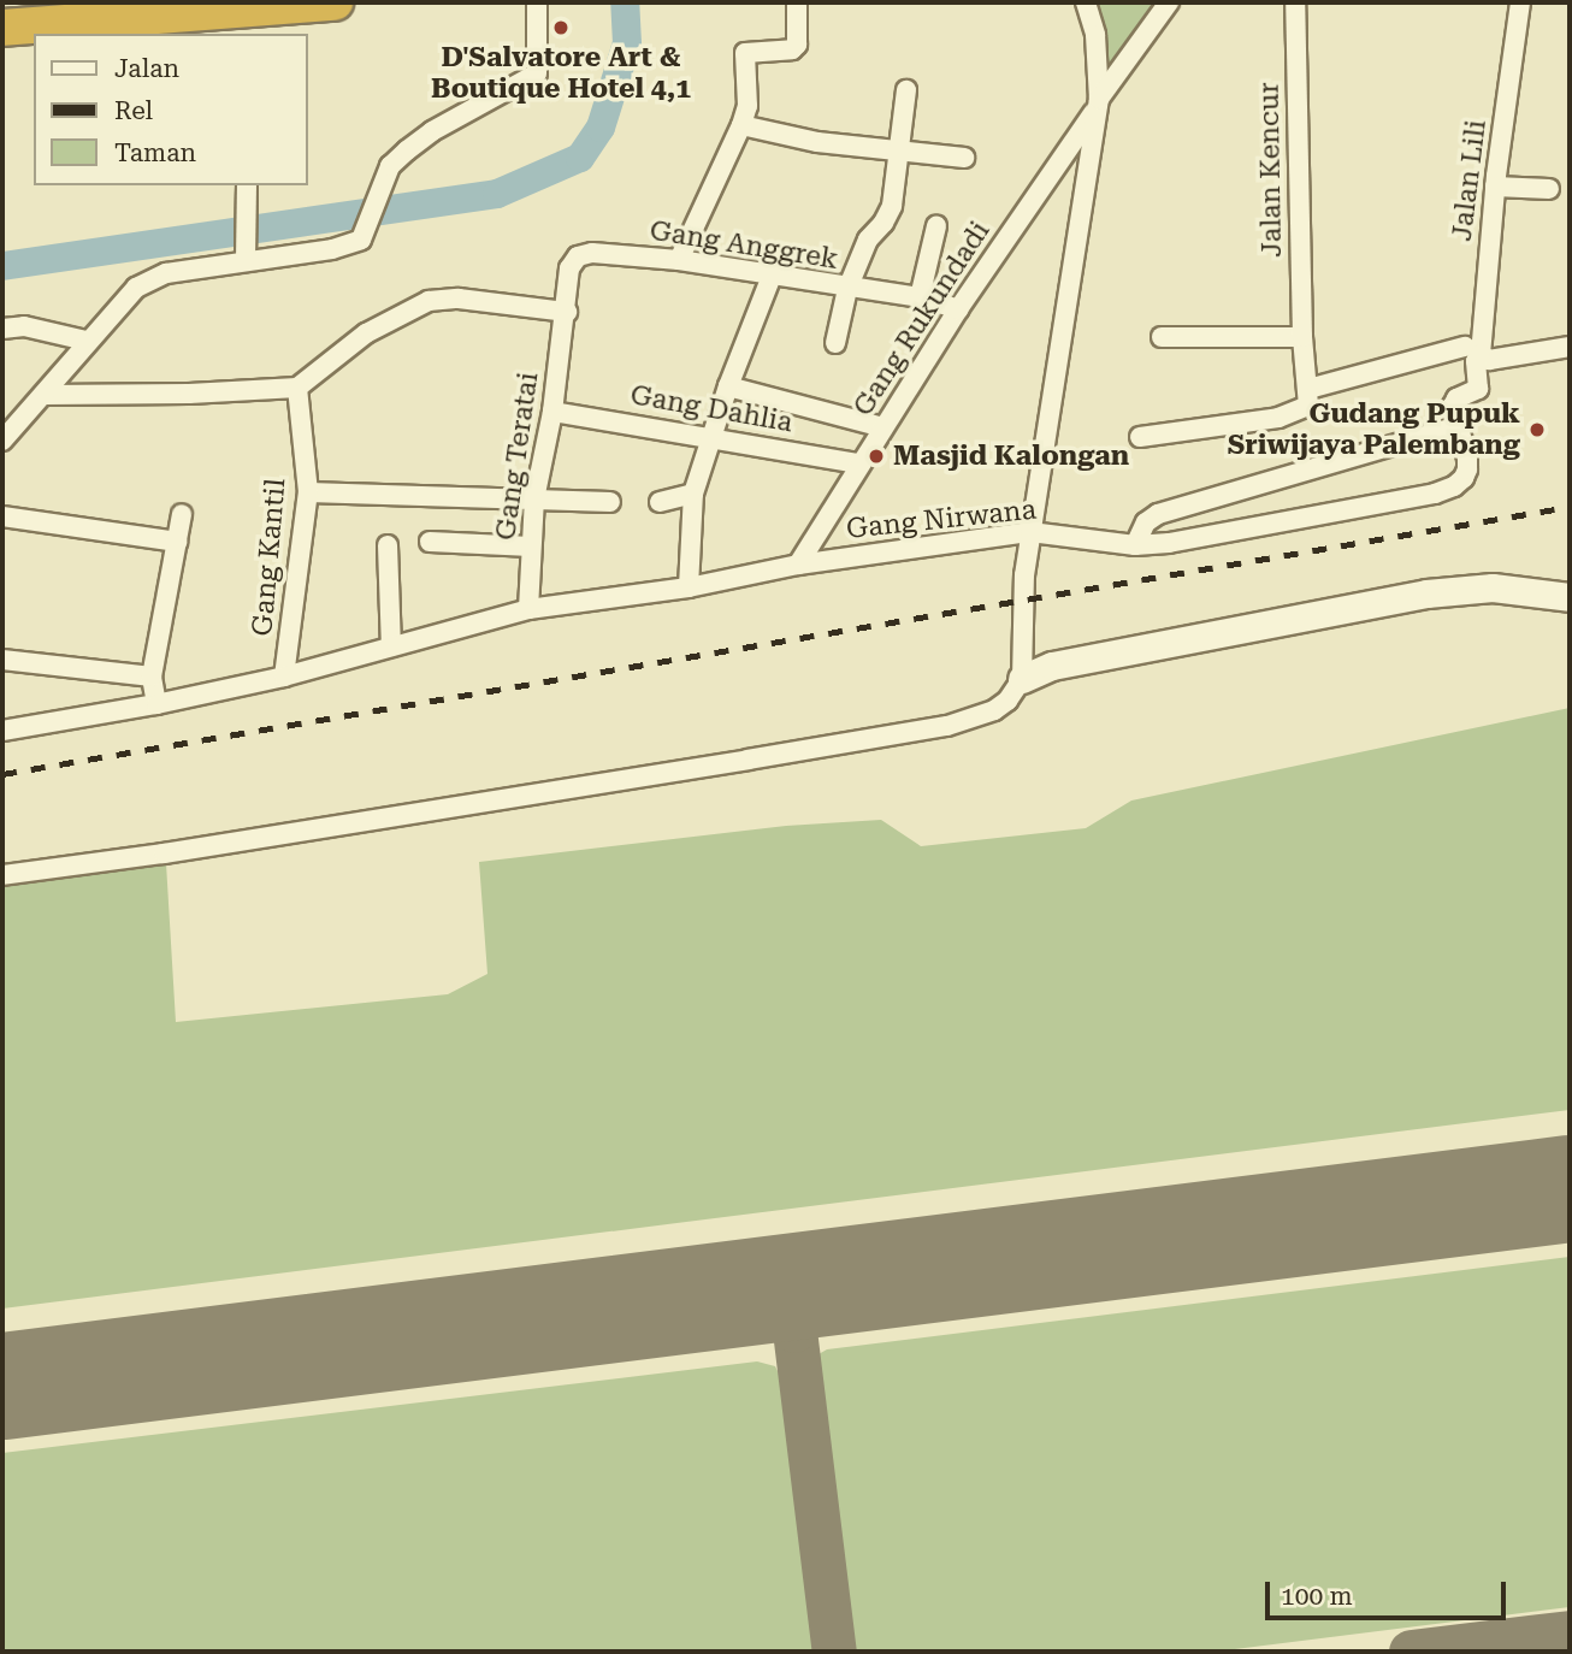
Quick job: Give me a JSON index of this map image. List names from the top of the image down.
{
  "streets": {
    "street": [
      "Jalan Kencur",
      "Jalan Lili",
      "Gang Anggrek",
      "Gang Rukundadi",
      "Gang Dahlia",
      "Gang Teratai",
      "Gang Nirwana",
      "Gang Kantil"
    ]
  },
  "crossings": [
    ["Jalan Lili", "Gang Nirwana"],
    ["Gang Anggrek", "Gang Rukundadi"],
    ["Gang Anggrek", "Gang Teratai"],
    ["Gang Rukundadi", "Gang Dahlia"],
    ["Gang Rukundadi", "Gang Nirwana"],
    ["Gang Dahlia", "Gang Teratai"],
    ["Gang Teratai", "Gang Nirwana"],
    ["Gang Nirwana", "Gang Kantil"]
  ],
  "places": ["D'Salvatore Art & Boutique Hotel 4,1", "Gudang Pupuk Sriwijaya Palembang", "Masjid Kalongan"],
  "legend": ["Jalan", "Rel", "Taman"],
  "scale_bar": "100 m"
}
